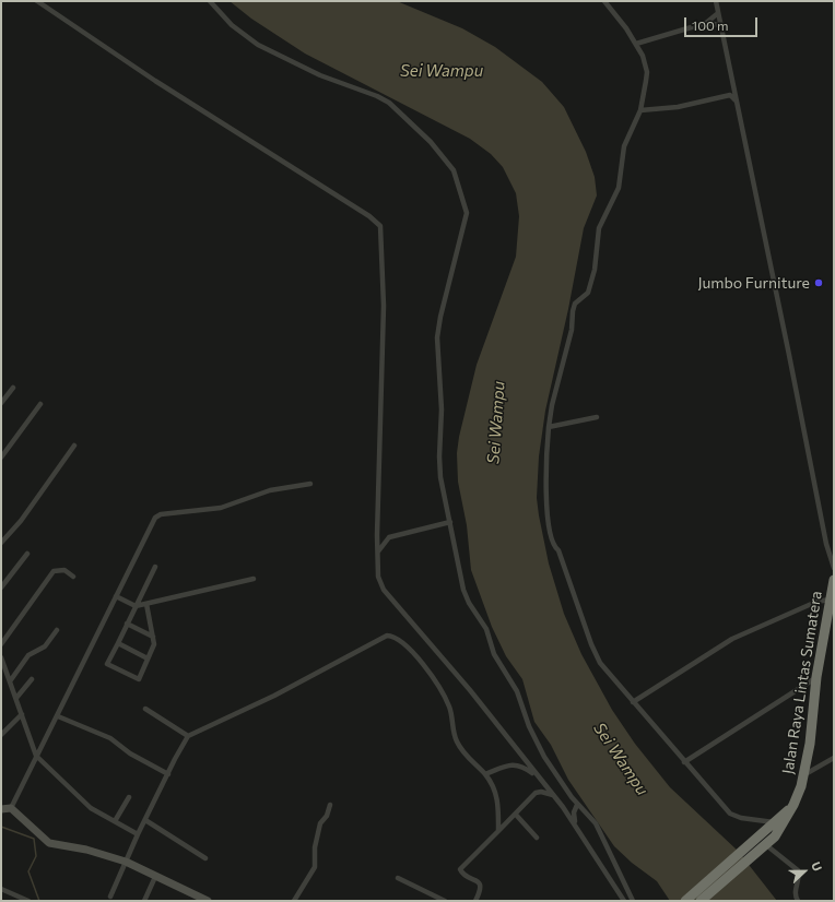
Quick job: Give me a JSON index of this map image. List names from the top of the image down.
{
  "streets": {
    "highway": ["Jalan Raya Lintas Sumatera"]
  },
  "water": ["Sei Wampu"],
  "places": ["Jumbo Furniture"],
  "scale_bar": "100 m",
  "north": "right"
}
